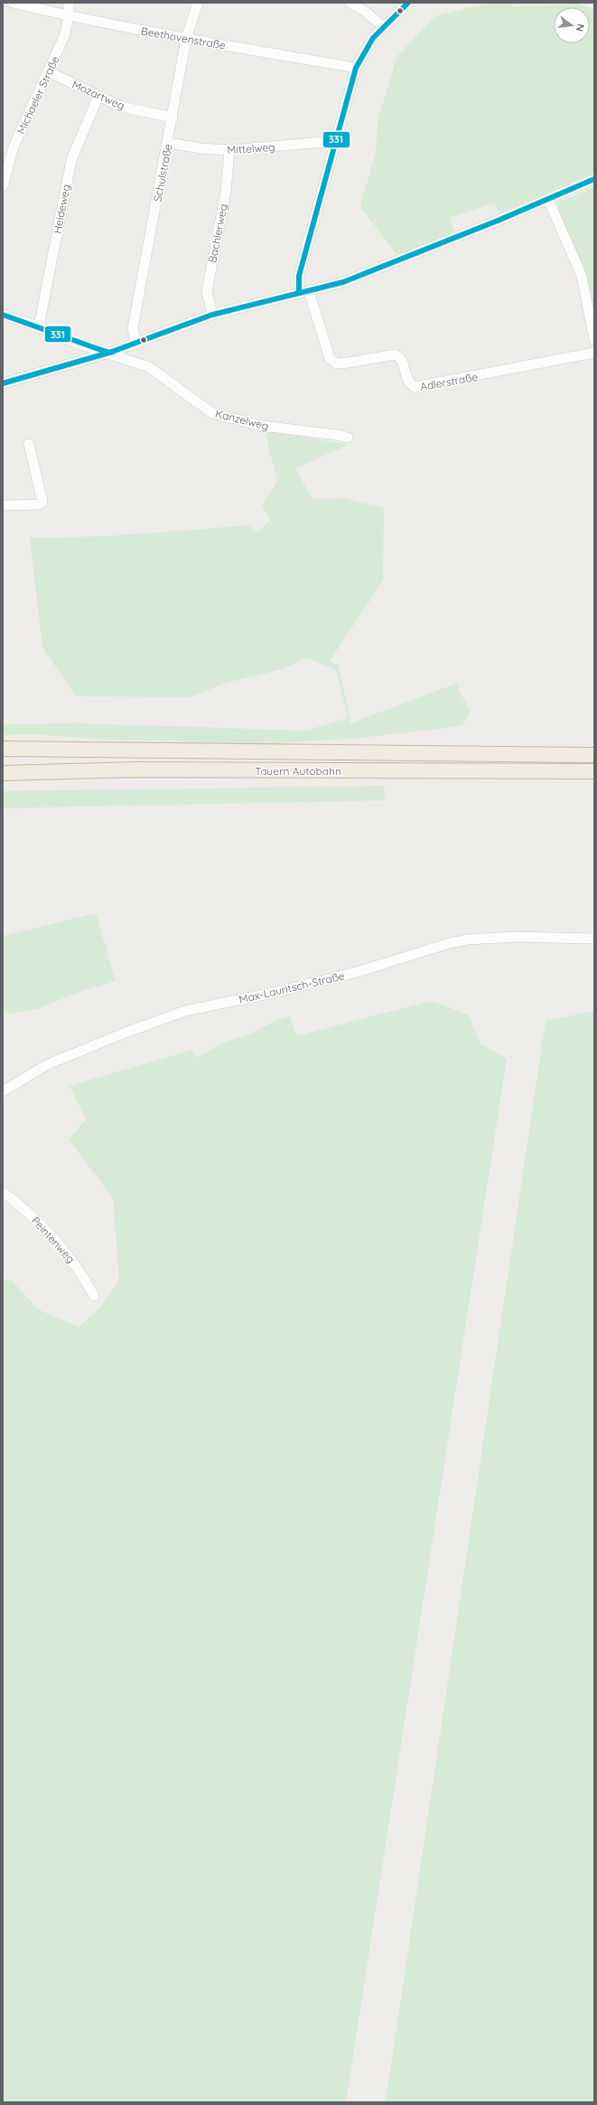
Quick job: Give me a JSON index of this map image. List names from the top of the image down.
{
  "streets": {
    "highway": ["Tauern Autobahn"],
    "street": [
      "Beethovenstraße",
      "Michaeler Straße",
      "Mozartweg",
      "Mittelweg",
      "Schulstraße",
      "Heideweg",
      "Bachlerweg",
      "Adlerstraße",
      "Kanzelweg",
      "Max-Lauritsch-Straße",
      "Peintenweg"
    ]
  },
  "crossings": [
    ["Beethovenstraße", "Michaeler Straße"],
    ["Beethovenstraße", "Schulstraße"],
    ["Michaeler Straße", "Mozartweg"],
    ["Mozartweg", "Schulstraße"],
    ["Mozartweg", "Heideweg"],
    ["Mittelweg", "Schulstraße"],
    ["Mittelweg", "Bachlerweg"],
    ["Heideweg", "Kanzelweg"]
  ],
  "lines": ["transit line 331"],
  "north": "right"
}
